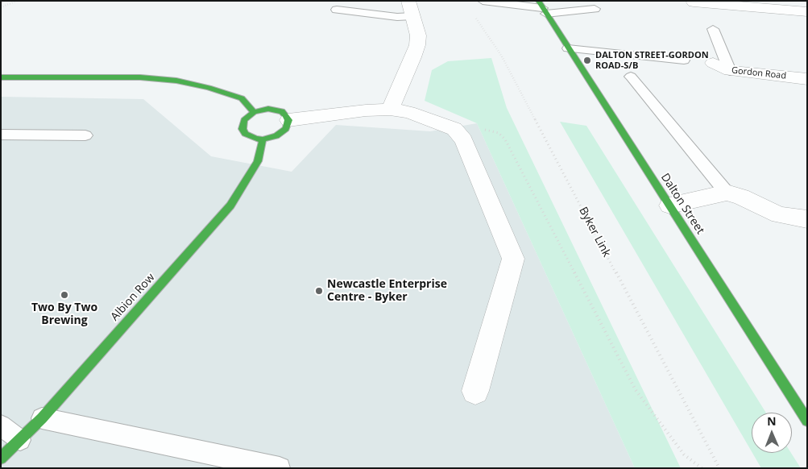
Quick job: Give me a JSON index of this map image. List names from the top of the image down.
{
  "streets": {
    "street": ["Gordon Road", "Dalton Street", "Albion Row"],
    "path": ["Byker Link"]
  },
  "places": ["DALTON STREET-GORDON ROAD-S/B", "Newcastle Enterprise Centre - Byker", "Two By Two Brewing"],
  "north": "top"
}
